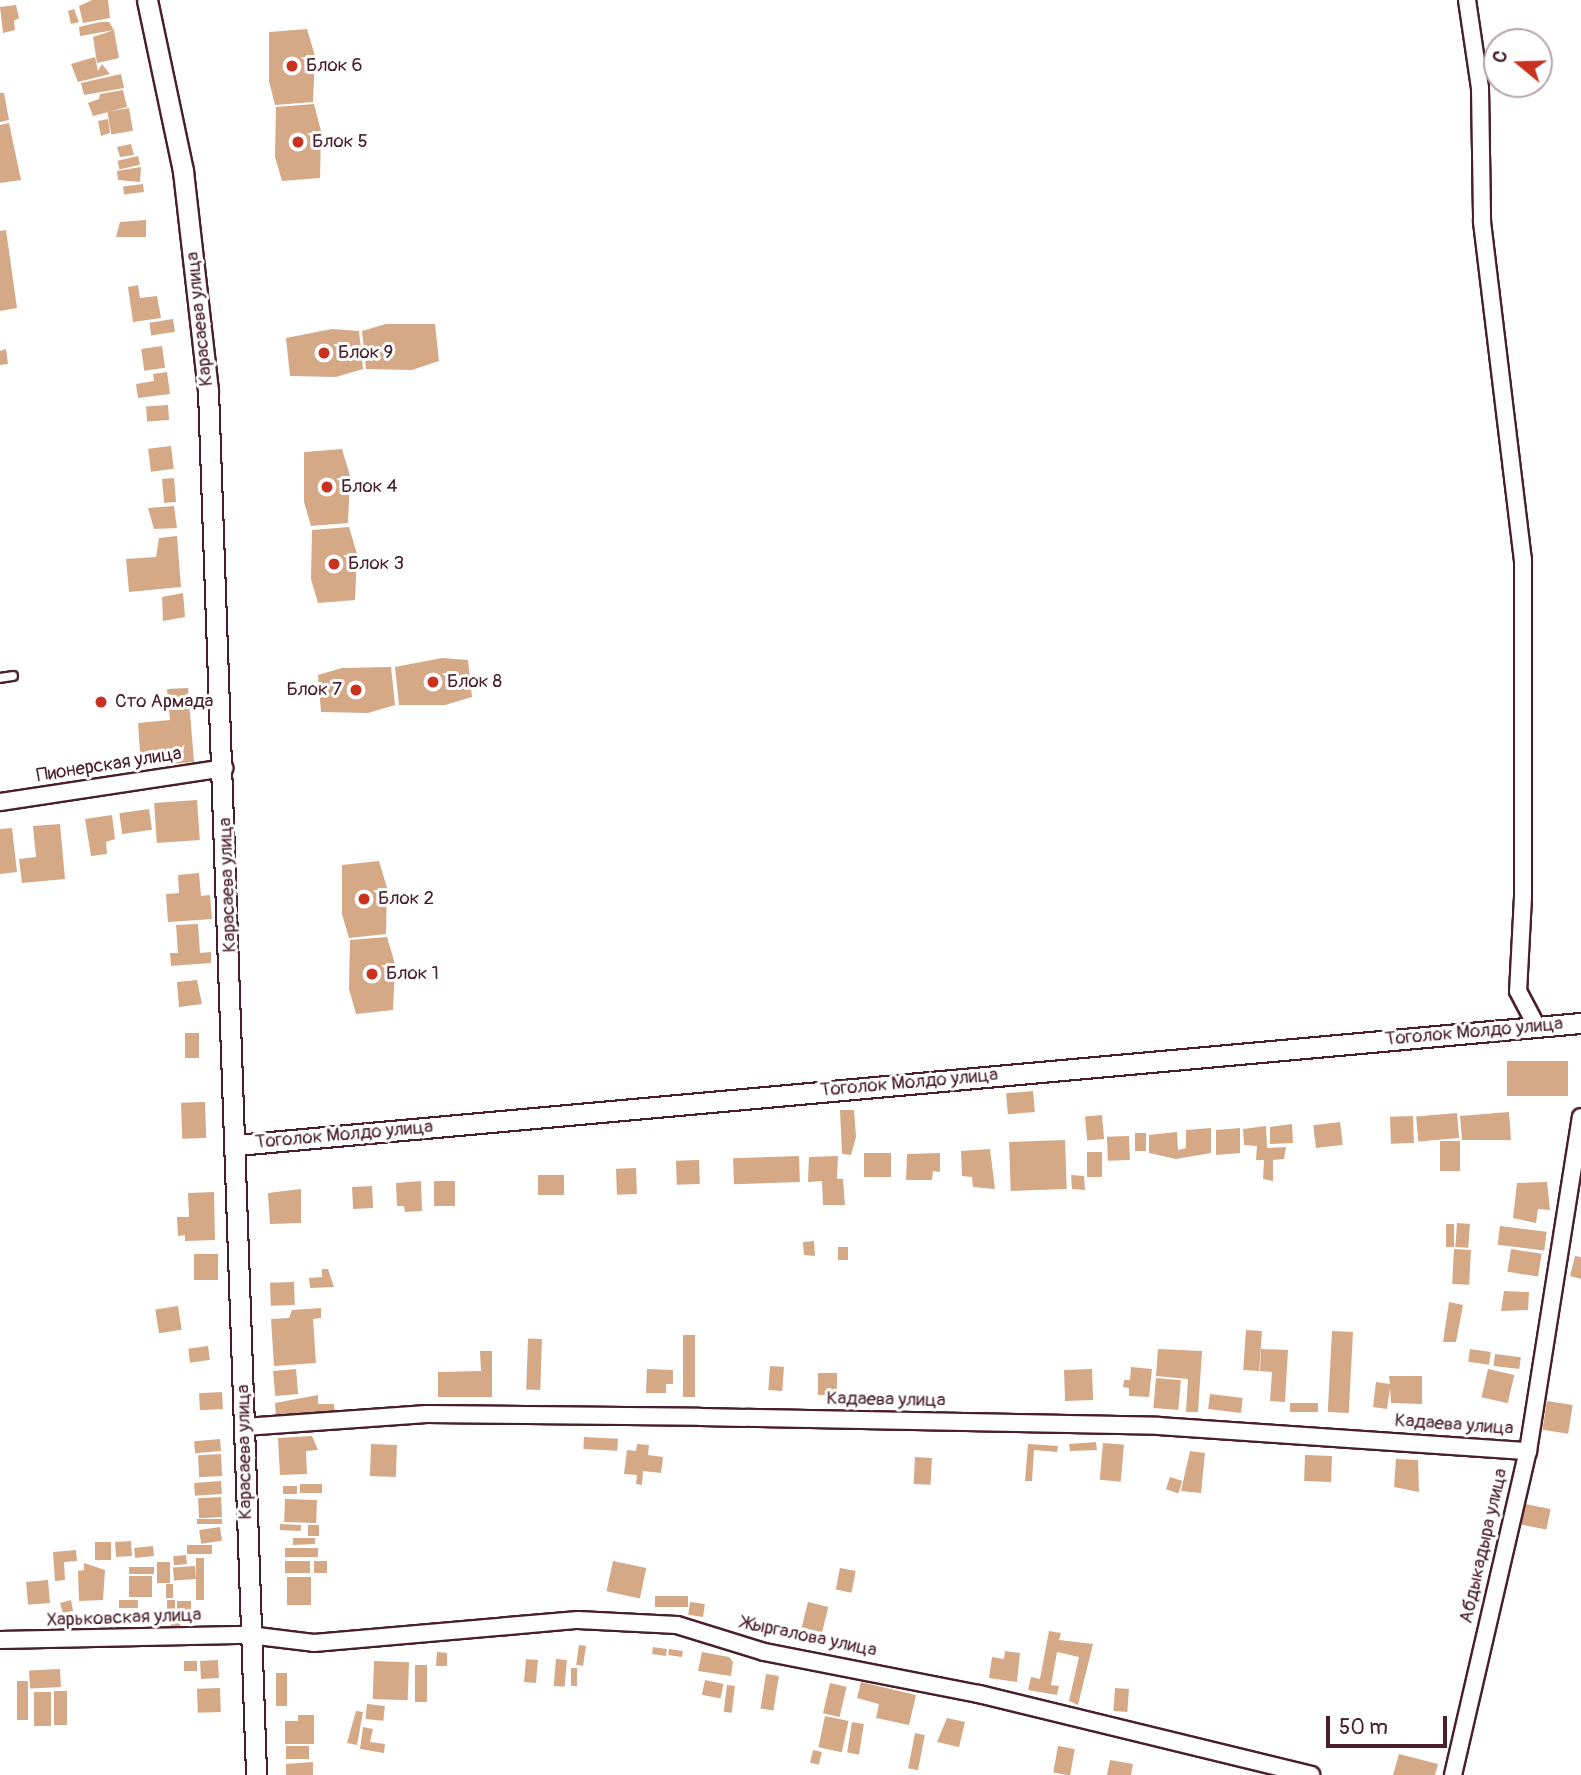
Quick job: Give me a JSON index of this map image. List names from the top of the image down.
{
  "streets": {
    "street": [
      "Карасаева улица",
      "Пионерская улица",
      "Тоголок Молдо улица",
      "Кадаева улица",
      "Абдыкадыра улица",
      "Харьковская улица",
      "Жыргалова улица"
    ]
  },
  "crossings": [
    ["Карасаева улица", "Пионерская улица"],
    ["Карасаева улица", "Тоголок Молдо улица"],
    ["Карасаева улица", "Кадаева улица"],
    ["Карасаева улица", "Харьковская улица"],
    ["Карасаева улица", "Жыргалова улица"],
    ["Кадаева улица", "Абдыкадыра улица"],
    ["Харьковская улица", "Жыргалова улица"]
  ],
  "places": [
    "Блок 6",
    "Блок 5",
    "Блок 9",
    "Блок 4",
    "Блок 3",
    "Блок 8",
    "Блок 7",
    "Сто Армада",
    "Блок 2",
    "Блок 1"
  ],
  "scale_bar": "50 m",
  "north": "left"
}
